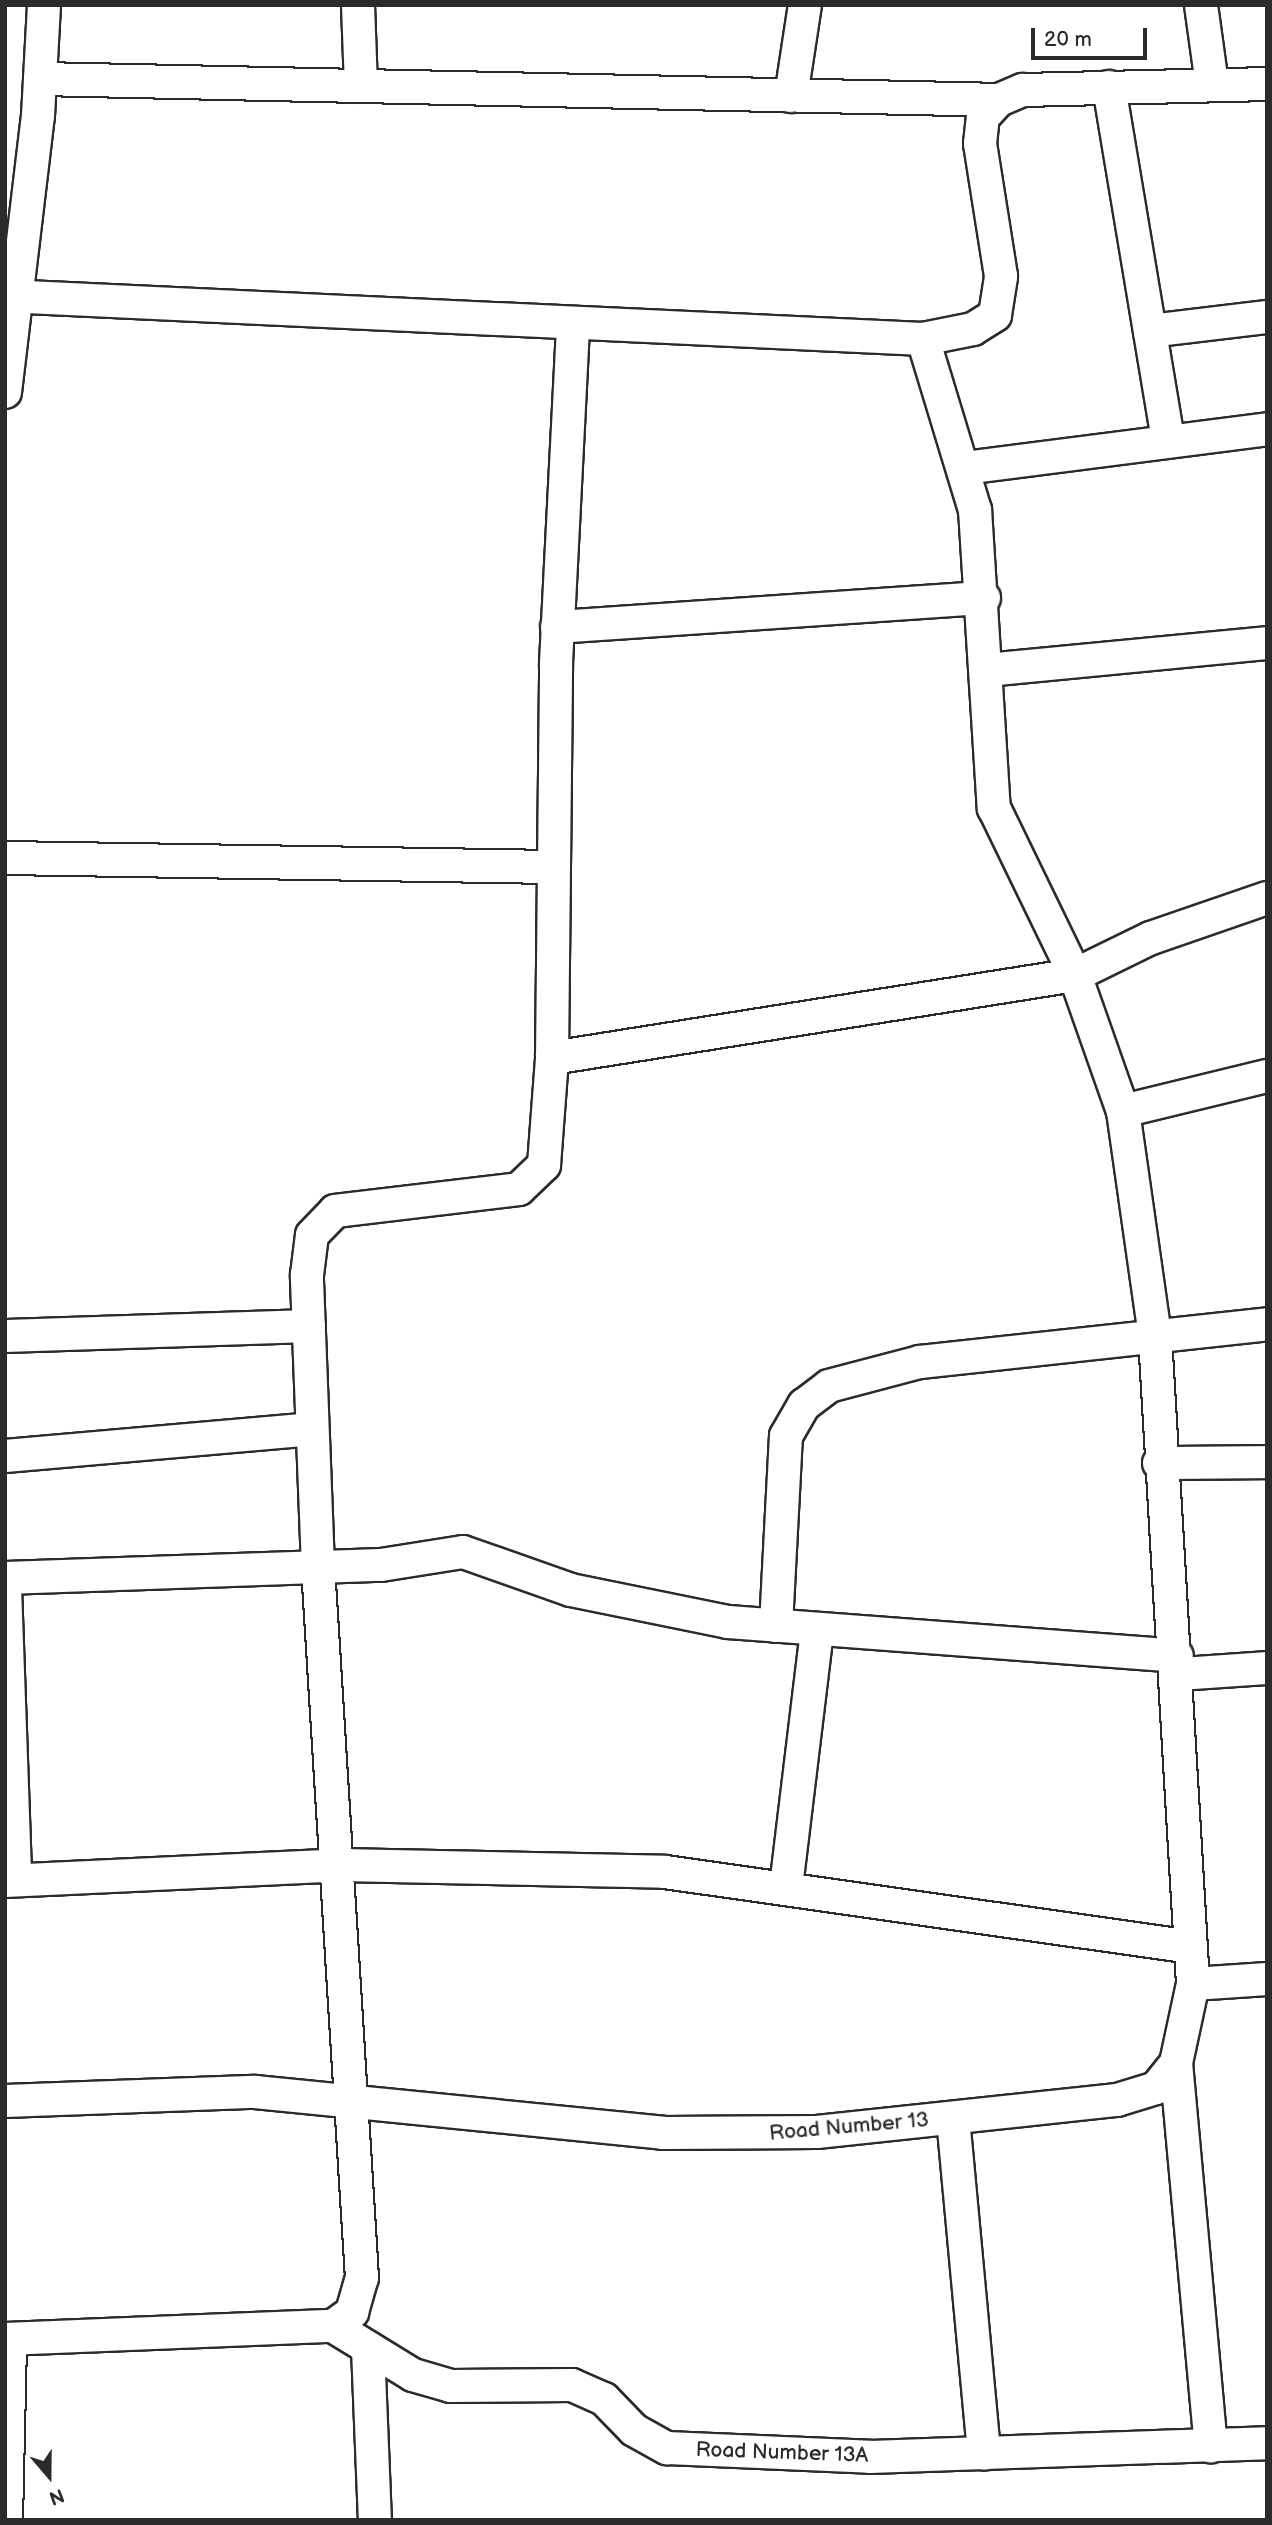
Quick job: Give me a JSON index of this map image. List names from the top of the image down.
{
  "streets": {
    "street": ["Road Number 13", "Road Number 13A"]
  },
  "scale_bar": "20 m",
  "north": "bottom"
}
